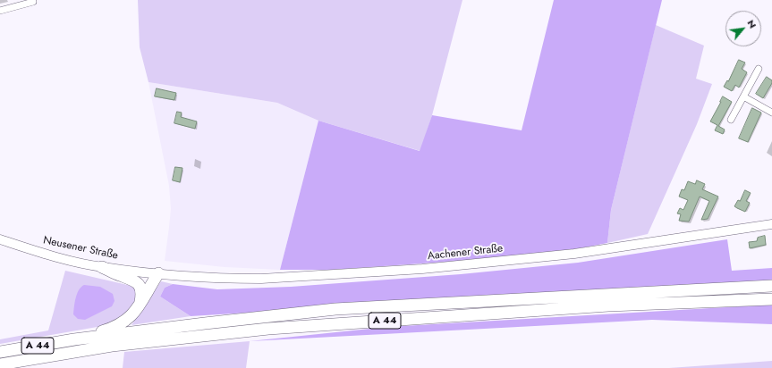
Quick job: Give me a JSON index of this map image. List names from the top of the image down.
{
  "streets": {
    "highway": ["A 44"],
    "main road": ["Neusener Straße", "Aachener Straße"]
  },
  "crossings": [
    ["Neusener Straße", "Aachener Straße"]
  ],
  "north": "top right"
}
